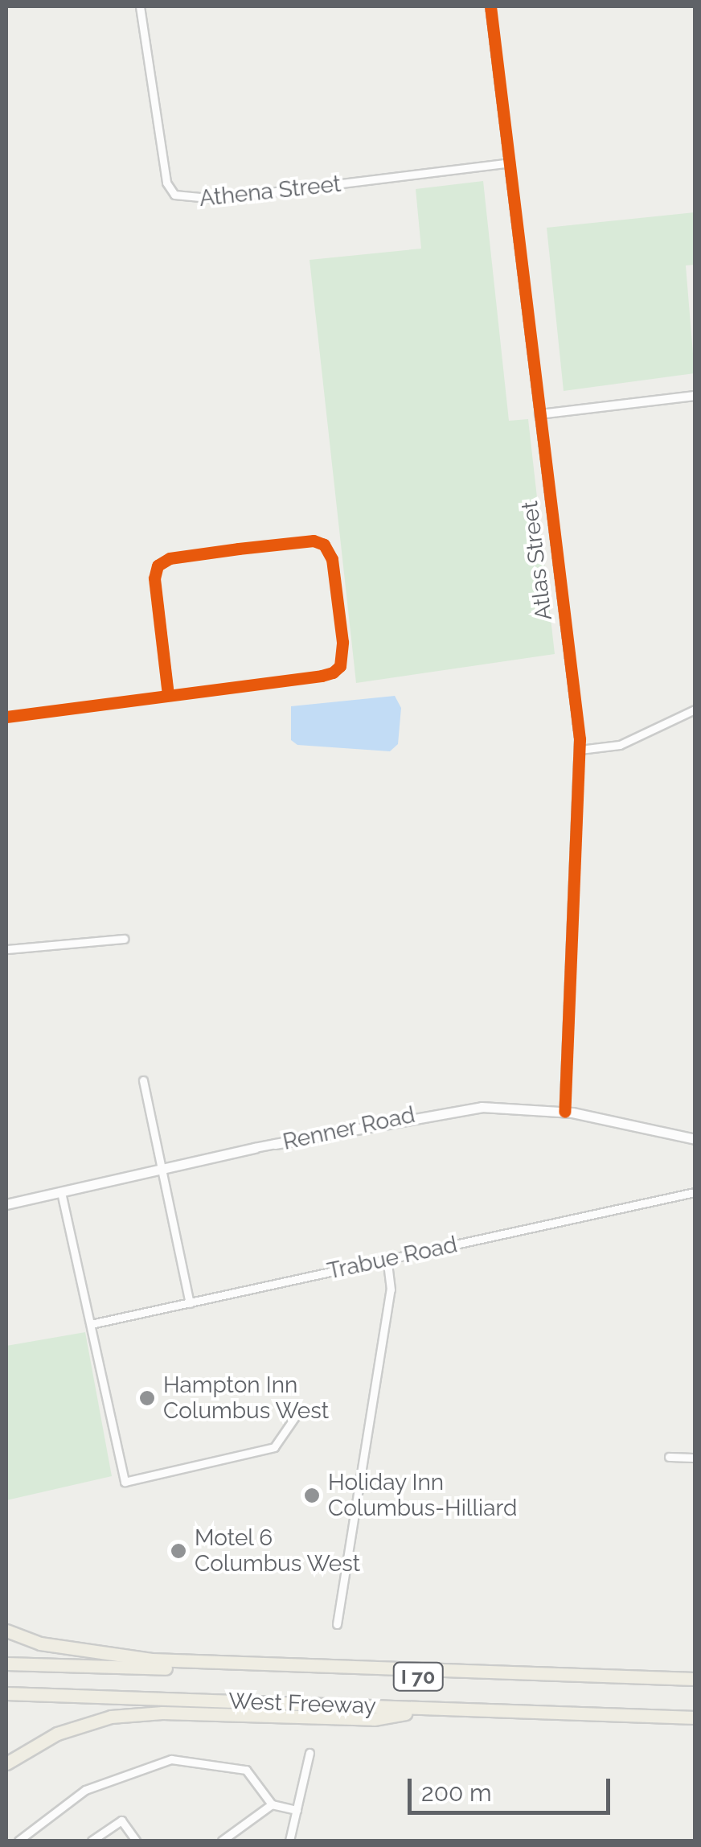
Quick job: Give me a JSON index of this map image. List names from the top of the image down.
{
  "streets": {
    "highway": ["I 70", "West Freeway"],
    "main road": ["Renner Road"],
    "street": ["Athena Street", "Atlas Street", "Trabue Road"]
  },
  "crossings": [
    ["Athena Street", "Atlas Street"],
    ["Atlas Street", "Renner Road"]
  ],
  "places": ["Hampton Inn Columbus West", "Holiday Inn Columbus-Hilliard", "Motel 6 Columbus West"],
  "scale_bar": "200 m"
}
